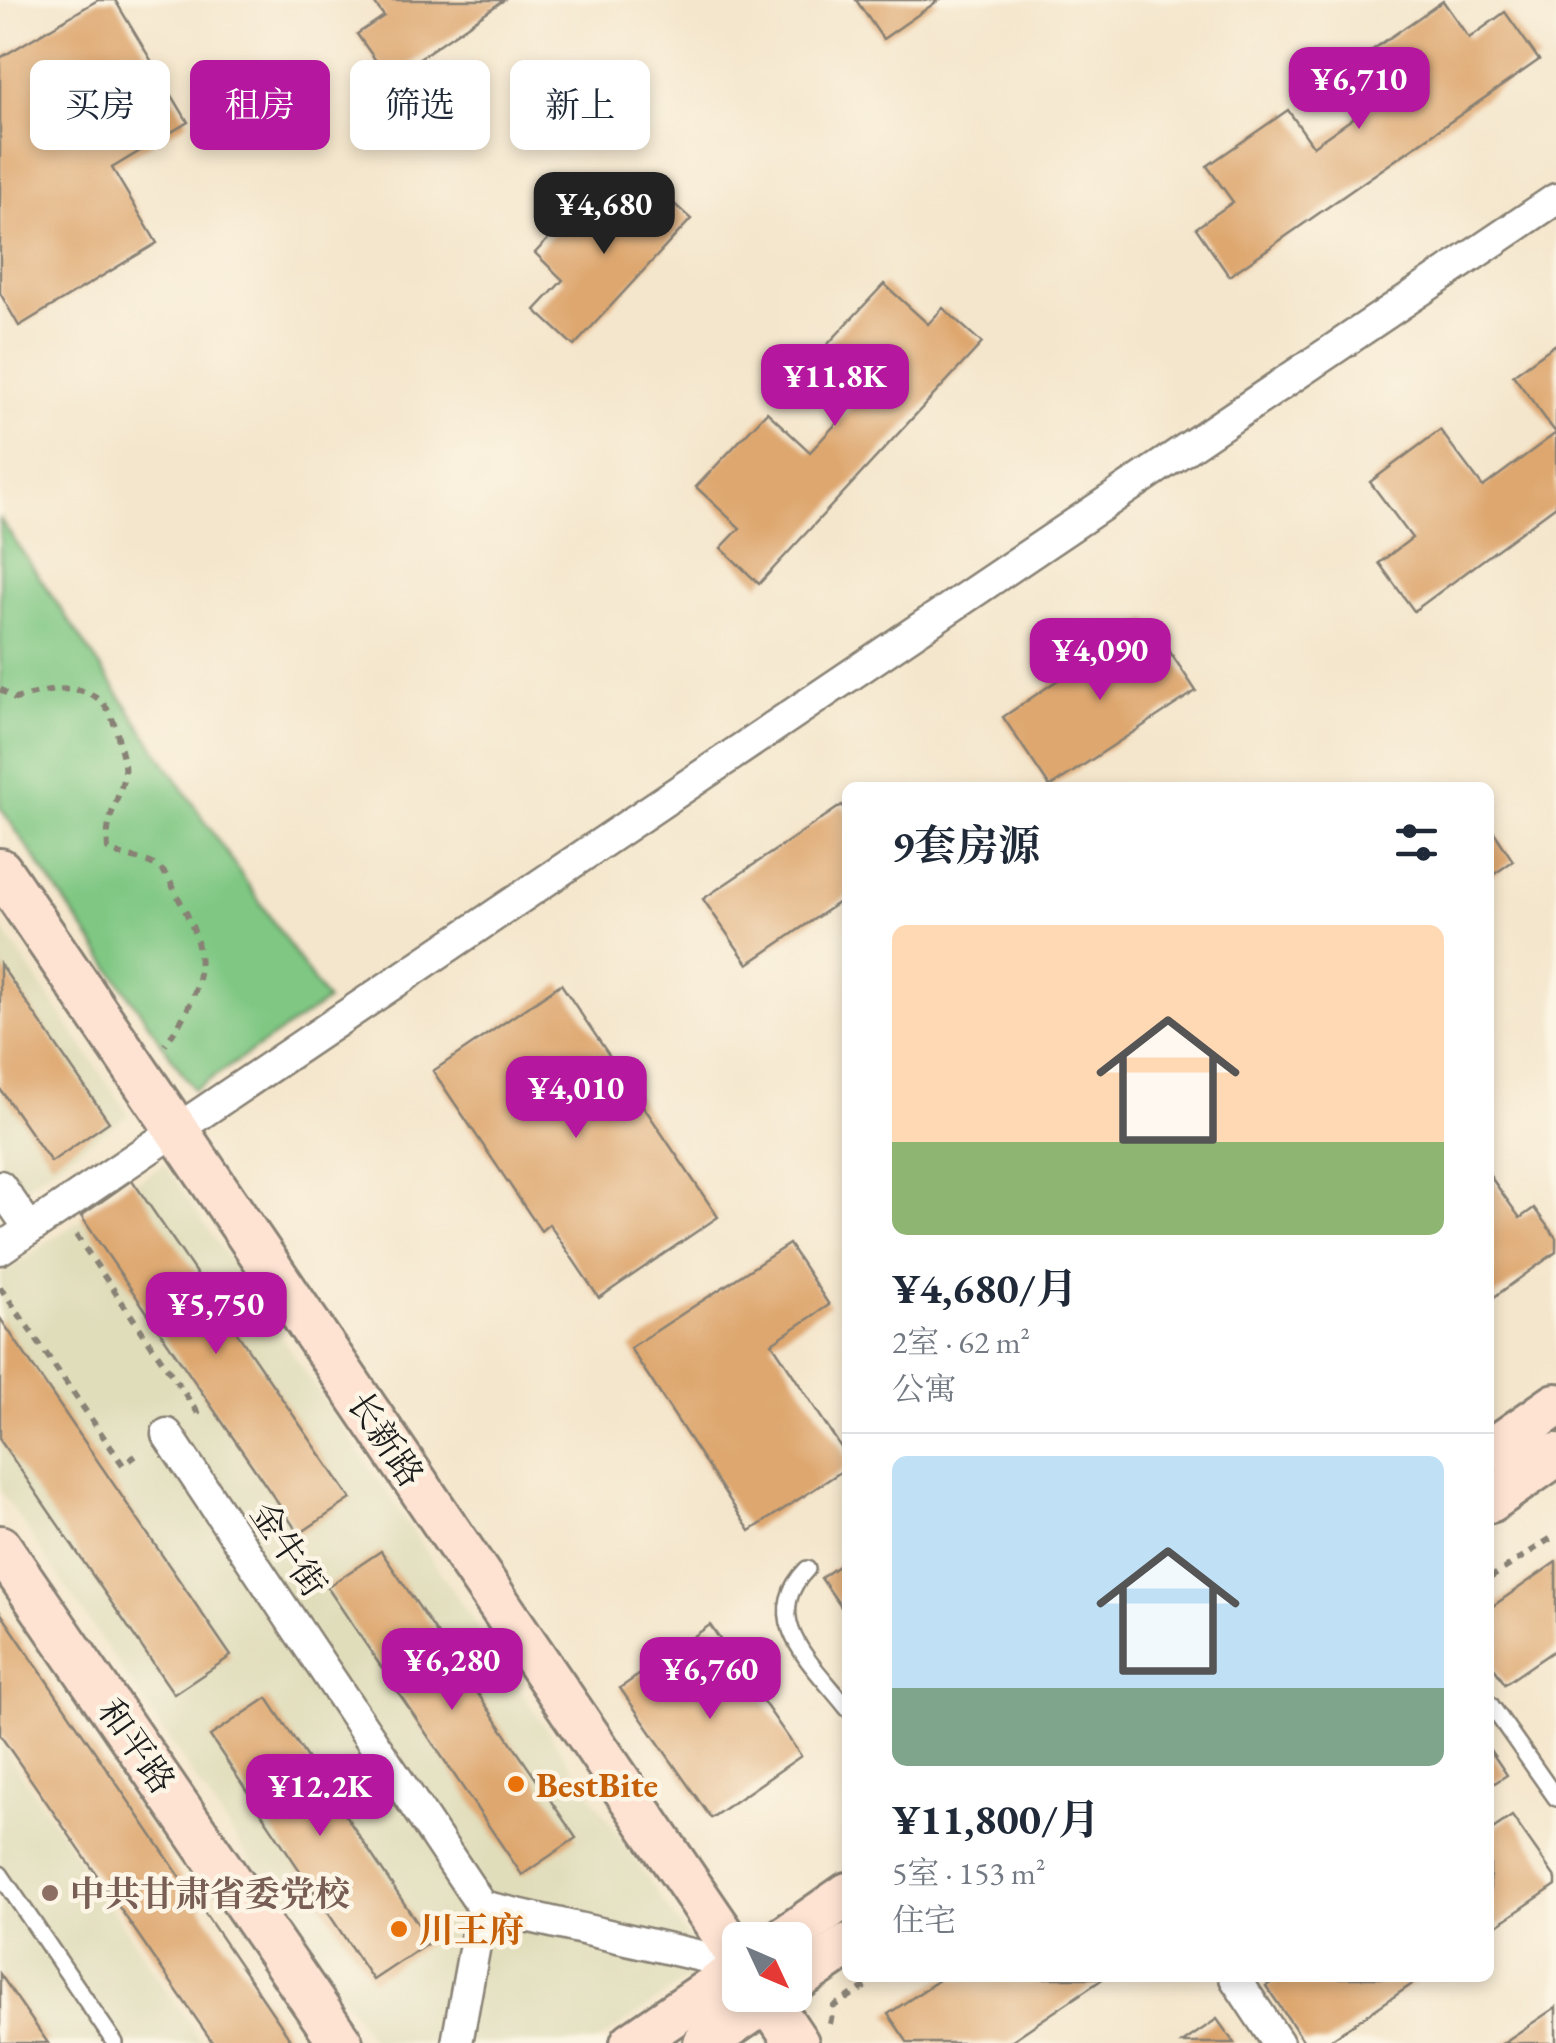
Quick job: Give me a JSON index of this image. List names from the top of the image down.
{
  "streets": {
    "street": ["长新路", "金牛街", "和平路"]
  },
  "places": ["BestBite", "中共甘肃省委党校", "川王府"],
  "north": "bottom right",
  "page": {
    "price": [
      "¥6,710",
      "¥4,680",
      "¥11.8K",
      "¥4,090",
      "¥4,010",
      "¥5,750",
      "¥6,280",
      "¥6,760",
      "¥12.2K"
    ],
    "chip": [
      "买房",
      "租房",
      "筛选",
      "新上"
    ],
    "heading": "9套房源",
    "list": [
      {
        "name": "¥4,680/月",
        "note": "2室 · 62 m² · 公寓"
      },
      {
        "name": "¥11,800/月",
        "note": "5室 · 153 m² · 住宅"
      }
    ]
  }
}
